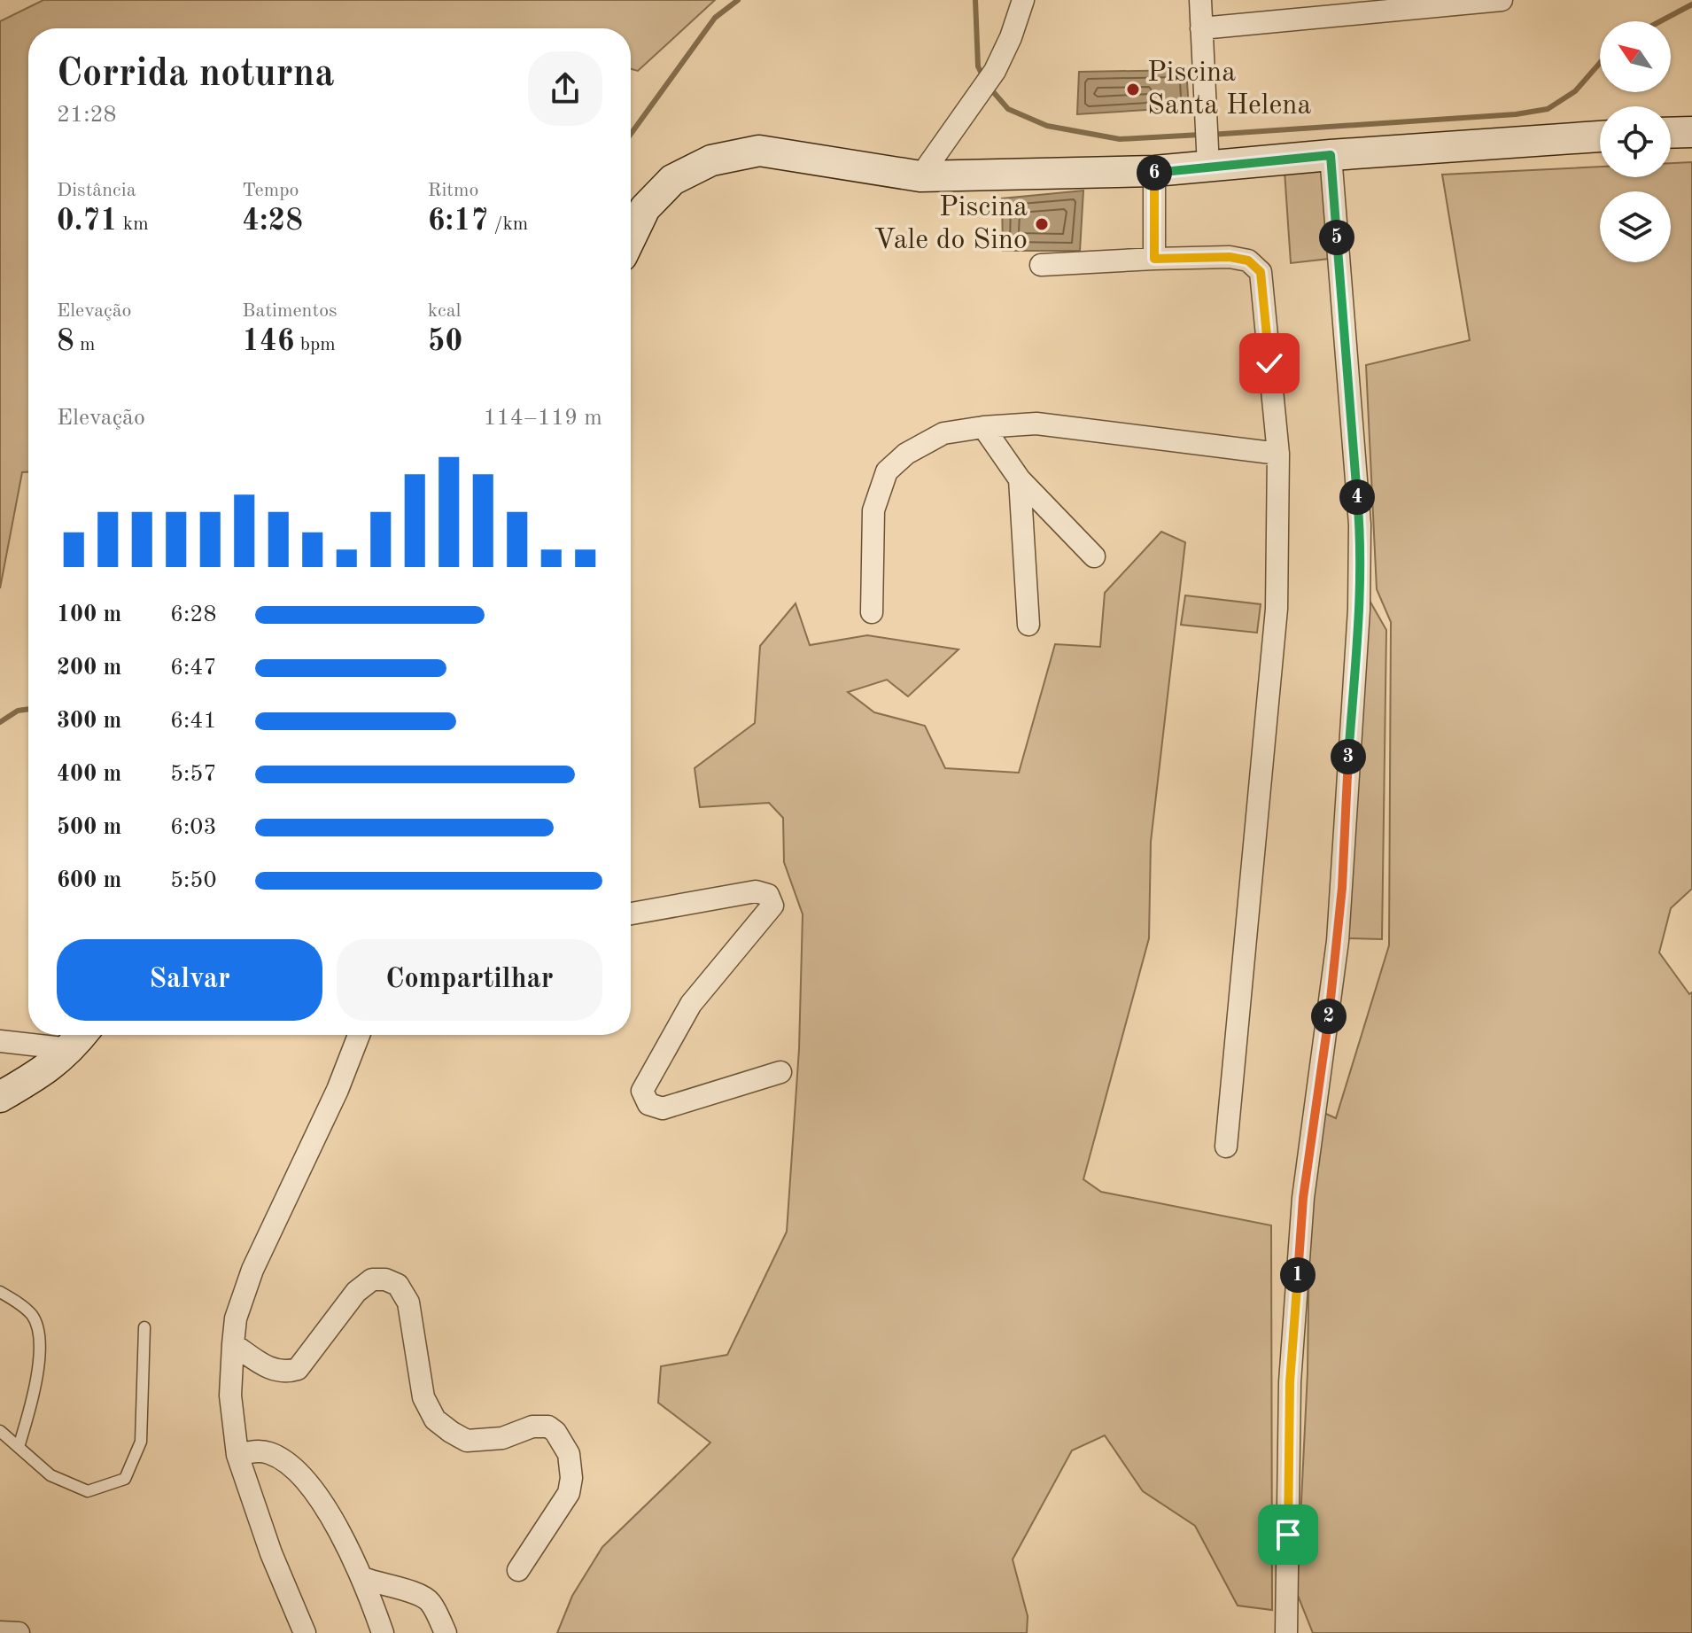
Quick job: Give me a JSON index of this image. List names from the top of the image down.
{
  "places": ["Piscina Santa Helena", "Piscina Vale do Sino"],
  "north": "top left",
  "page": {
    "heading": ["Corrida noturna", "21:28"],
    "stats": [
      ["Distância", "0.71 km"],
      ["Tempo", "4:28"],
      ["Ritmo", "6:17 /km"],
      ["Elevação", "8 m"],
      ["Batimentos", "146 bpm"],
      ["kcal", "50"]
    ],
    "pins": [
      "6",
      "5",
      "4",
      "3",
      "2",
      "1"
    ],
    "chart": ["Elevação", "114–119 m"],
    "list": [
      {
        "name": "100 m",
        "note": "6:28"
      },
      {
        "name": "200 m",
        "note": "6:47"
      },
      {
        "name": "300 m",
        "note": "6:41"
      },
      {
        "name": "400 m",
        "note": "5:57"
      },
      {
        "name": "500 m",
        "note": "6:03"
      },
      {
        "name": "600 m",
        "note": "5:50"
      }
    ],
    "buttons": ["Salvar", "Compartilhar"]
  }
}
